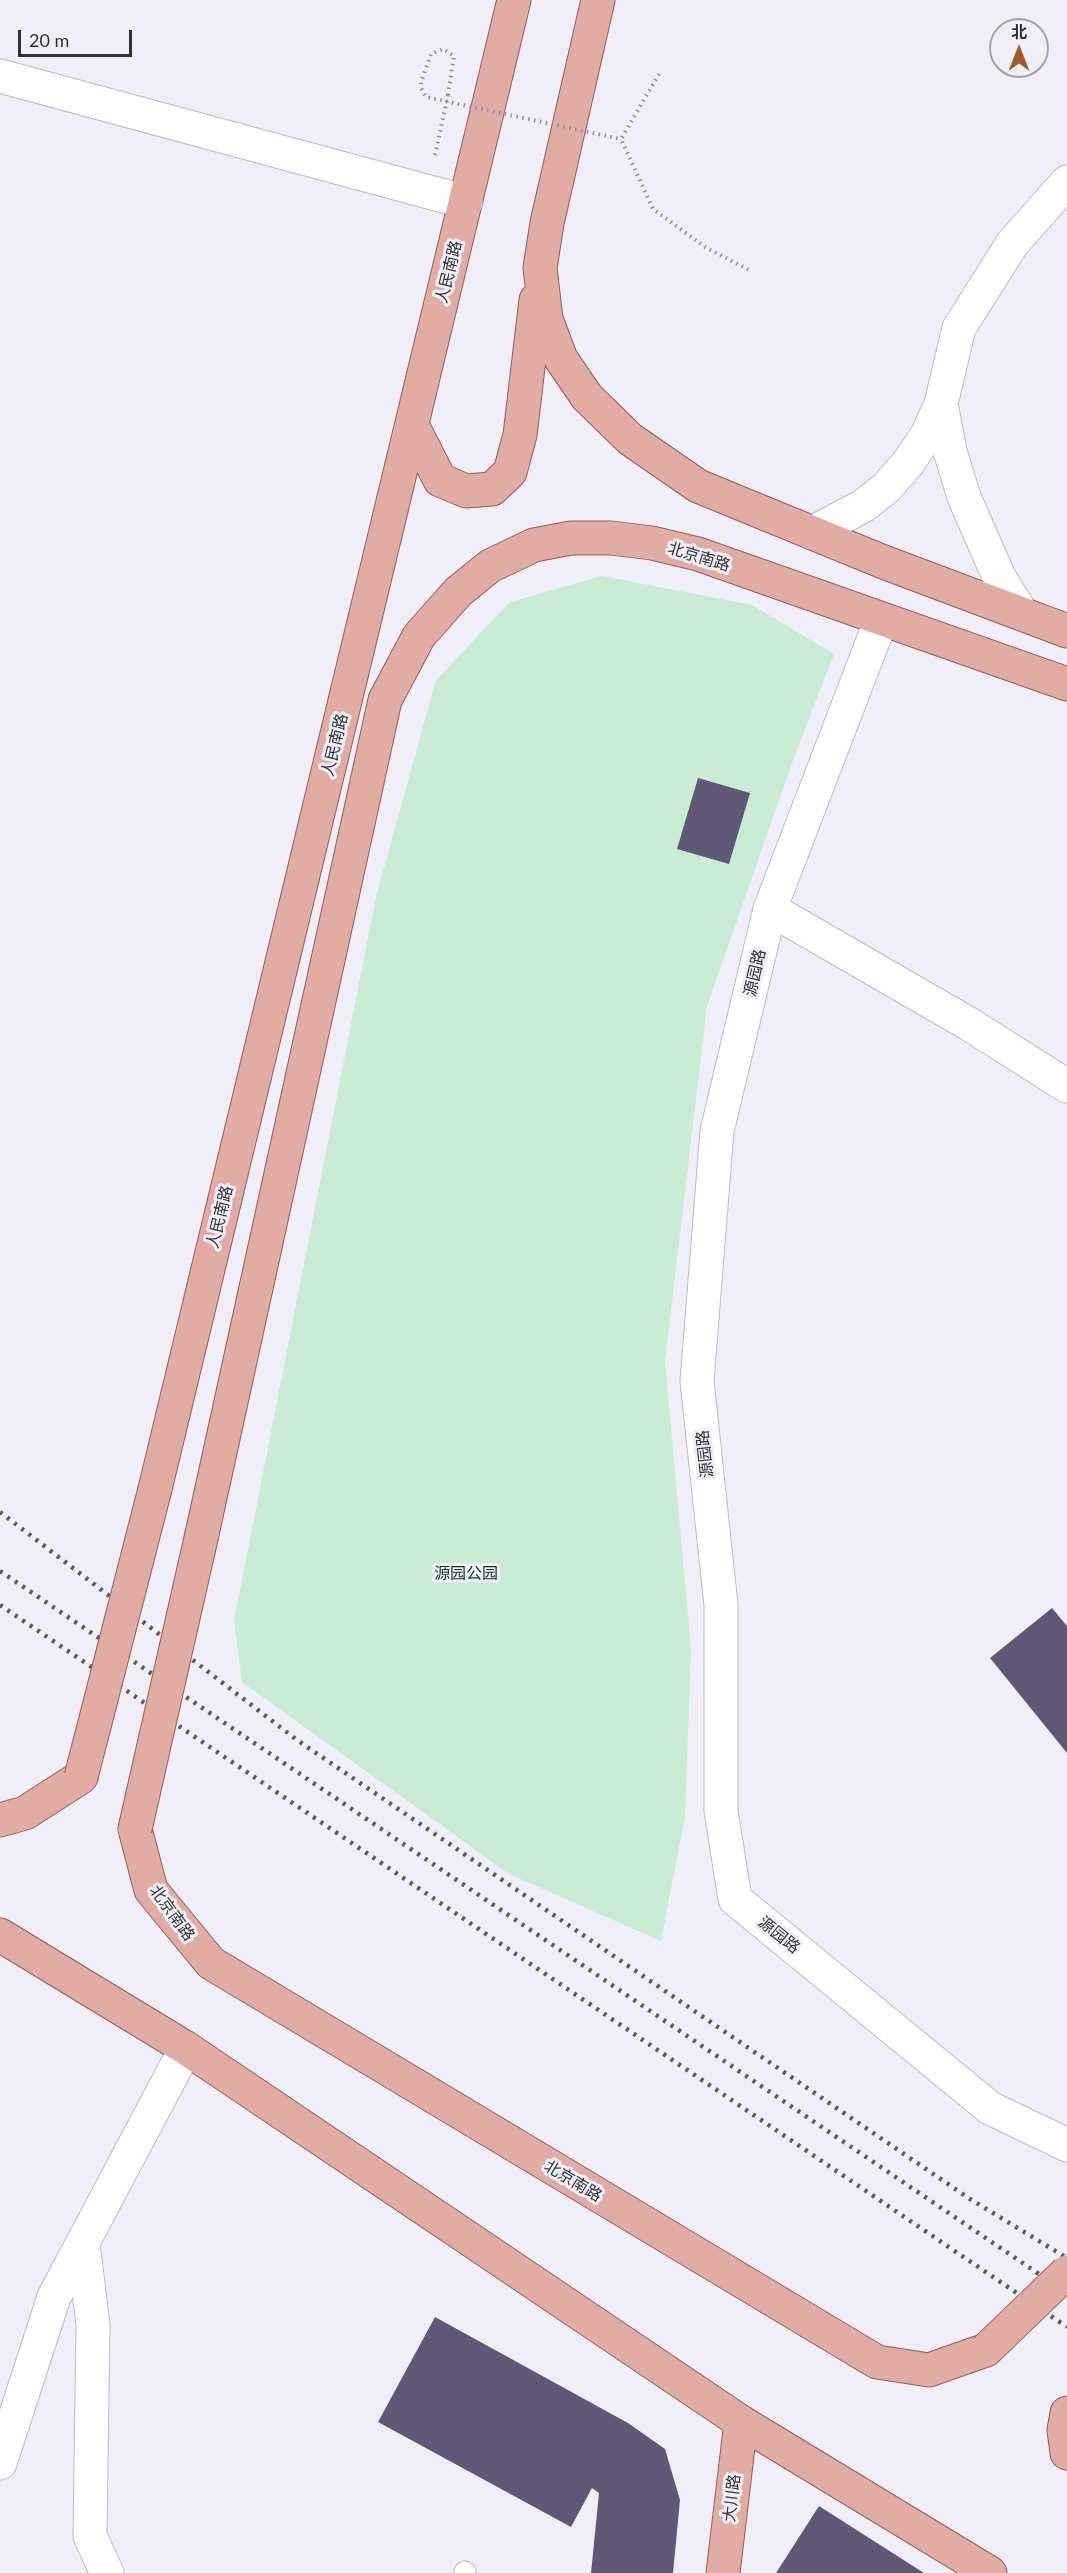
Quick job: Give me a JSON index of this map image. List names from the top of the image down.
{
  "streets": {
    "main road": ["人民南路", "北京南路", "大川路"],
    "street": ["源园路"]
  },
  "crossings": [
    ["北京南路", "源园路"]
  ],
  "parks": ["源园公园"],
  "scale_bar": "20 m",
  "north": "top"
}
